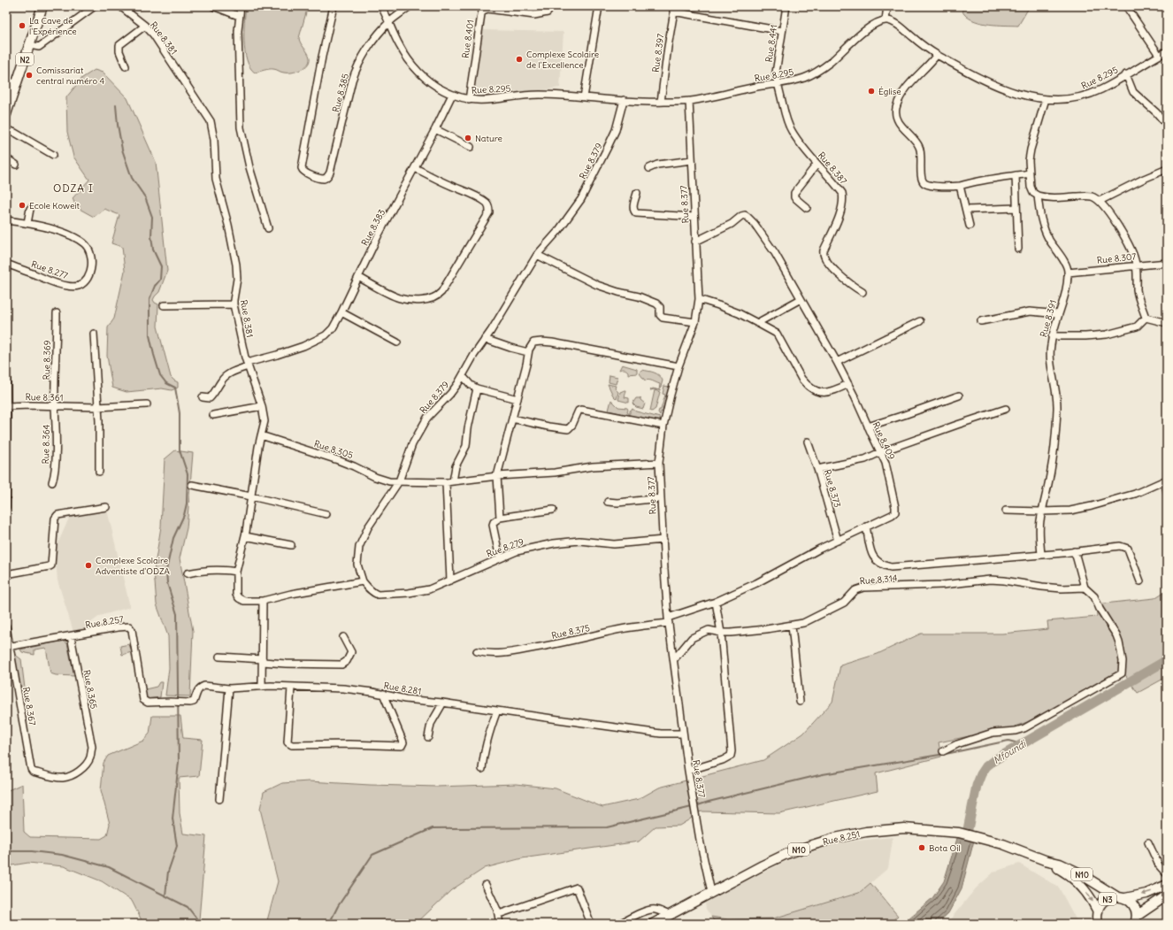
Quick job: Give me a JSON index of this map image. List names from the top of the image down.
{
  "streets": {
    "highway": [
      "N2",
      "Rue 8.251",
      "N10",
      "N3"
    ],
    "street": [
      "Rue 8.381",
      "Rue 8.401",
      "Rue 8.441",
      "Rue 8.397",
      "Rue 8.295",
      "Rue 8.385",
      "Rue 8.379",
      "Rue 8.387",
      "Rue 8.377",
      "Rue 8.383",
      "Rue 8.307",
      "Rue 8.277",
      "Rue 8.391",
      "Rue 8.369",
      "Rue 8.361",
      "Rue 8.409",
      "Rue 8.364",
      "Rue 8.305",
      "Rue 8.373",
      "Rue 8.279",
      "Rue 8.314",
      "Rue 8.257",
      "Rue 8.375",
      "Rue 8.281",
      "Rue 8.365",
      "Rue 8.367"
    ]
  },
  "crossings": [
    ["Rue 8.381", "Rue 8.383"],
    ["Rue 8.381", "Rue 8.305"],
    ["Rue 8.401", "Rue 8.295"],
    ["Rue 8.441", "Rue 8.295"],
    ["Rue 8.441", "Rue 8.387"],
    ["Rue 8.397", "Rue 8.295"],
    ["Rue 8.295", "Rue 8.385"],
    ["Rue 8.295", "Rue 8.379"],
    ["Rue 8.295", "Rue 8.387"],
    ["Rue 8.295", "Rue 8.377"],
    ["Rue 8.295", "Rue 8.383"],
    ["Rue 8.379", "Rue 8.305"],
    ["Rue 8.379", "Rue 8.279"],
    ["Rue 8.377", "Rue 8.409"],
    ["Rue 8.377", "Rue 8.305"],
    ["Rue 8.377", "Rue 8.279"],
    ["Rue 8.377", "Rue 8.314"],
    ["Rue 8.377", "Rue 8.375"],
    ["Rue 8.377", "Rue 8.281"],
    ["Rue 8.377", "Rue 8.251"],
    ["Rue 8.307", "Rue 8.391"],
    ["Rue 8.369", "Rue 8.361"],
    ["Rue 8.369", "Rue 8.364"],
    ["Rue 8.361", "Rue 8.364"],
    ["Rue 8.409", "Rue 8.373"],
    ["Rue 8.409", "Rue 8.375"],
    ["Rue 8.257", "Rue 8.281"],
    ["Rue 8.257", "Rue 8.365"],
    ["Rue 8.257", "Rue 8.367"],
    ["Rue 8.365", "Rue 8.367"],
    ["Rue 8.251", "N3"]
  ],
  "districts": ["ODZA I"],
  "water": ["Mfoundi"],
  "places": [
    "La Cave de l'Expérience",
    "Complexe Scolaire de l'Excellence",
    "Comissariat central numéro 4",
    "Église",
    "Nature",
    "Ecole Koweit",
    "Complexe Scolaire Adventiste d'ODZA",
    "Bota Oil"
  ]
}
